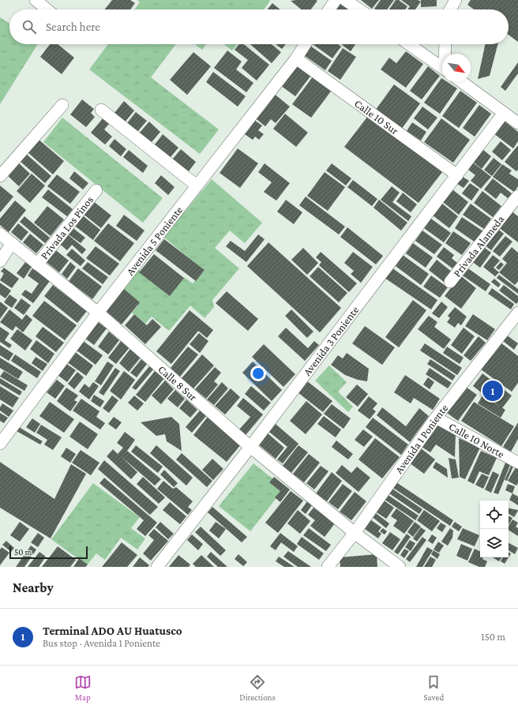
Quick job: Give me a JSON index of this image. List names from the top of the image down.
{
  "streets": {
    "street": [
      "Calle 10 Sur",
      "Privada Los Pinos",
      "Avenida 5 Poniente",
      "Privada Alameda",
      "Avenida 3 Poniente",
      "Calle 8 Sur",
      "Avenida 1 Poniente",
      "Calle 10 Norte"
    ]
  },
  "crossings": [
    ["Calle 10 Sur", "Avenida 5 Poniente"],
    ["Calle 10 Sur", "Avenida 3 Poniente"],
    ["Privada Los Pinos", "Calle 8 Sur"],
    ["Avenida 5 Poniente", "Calle 8 Sur"],
    ["Avenida 3 Poniente", "Calle 8 Sur"],
    ["Calle 8 Sur", "Avenida 1 Poniente"],
    ["Avenida 1 Poniente", "Calle 10 Norte"]
  ],
  "scale_bar": "50 m",
  "north": "bottom right",
  "page": {
    "search": "Search here",
    "pins": "1",
    "scale": "50 m",
    "heading": "Nearby",
    "list": [
      {
        "mark": "1",
        "name": "Terminal ADO AU Huatusco",
        "note": "Bus stop · Avenida 1 Poniente",
        "value": "150 m"
      }
    ],
    "nav": ["Map", "Directions", "Saved"]
  }
}
